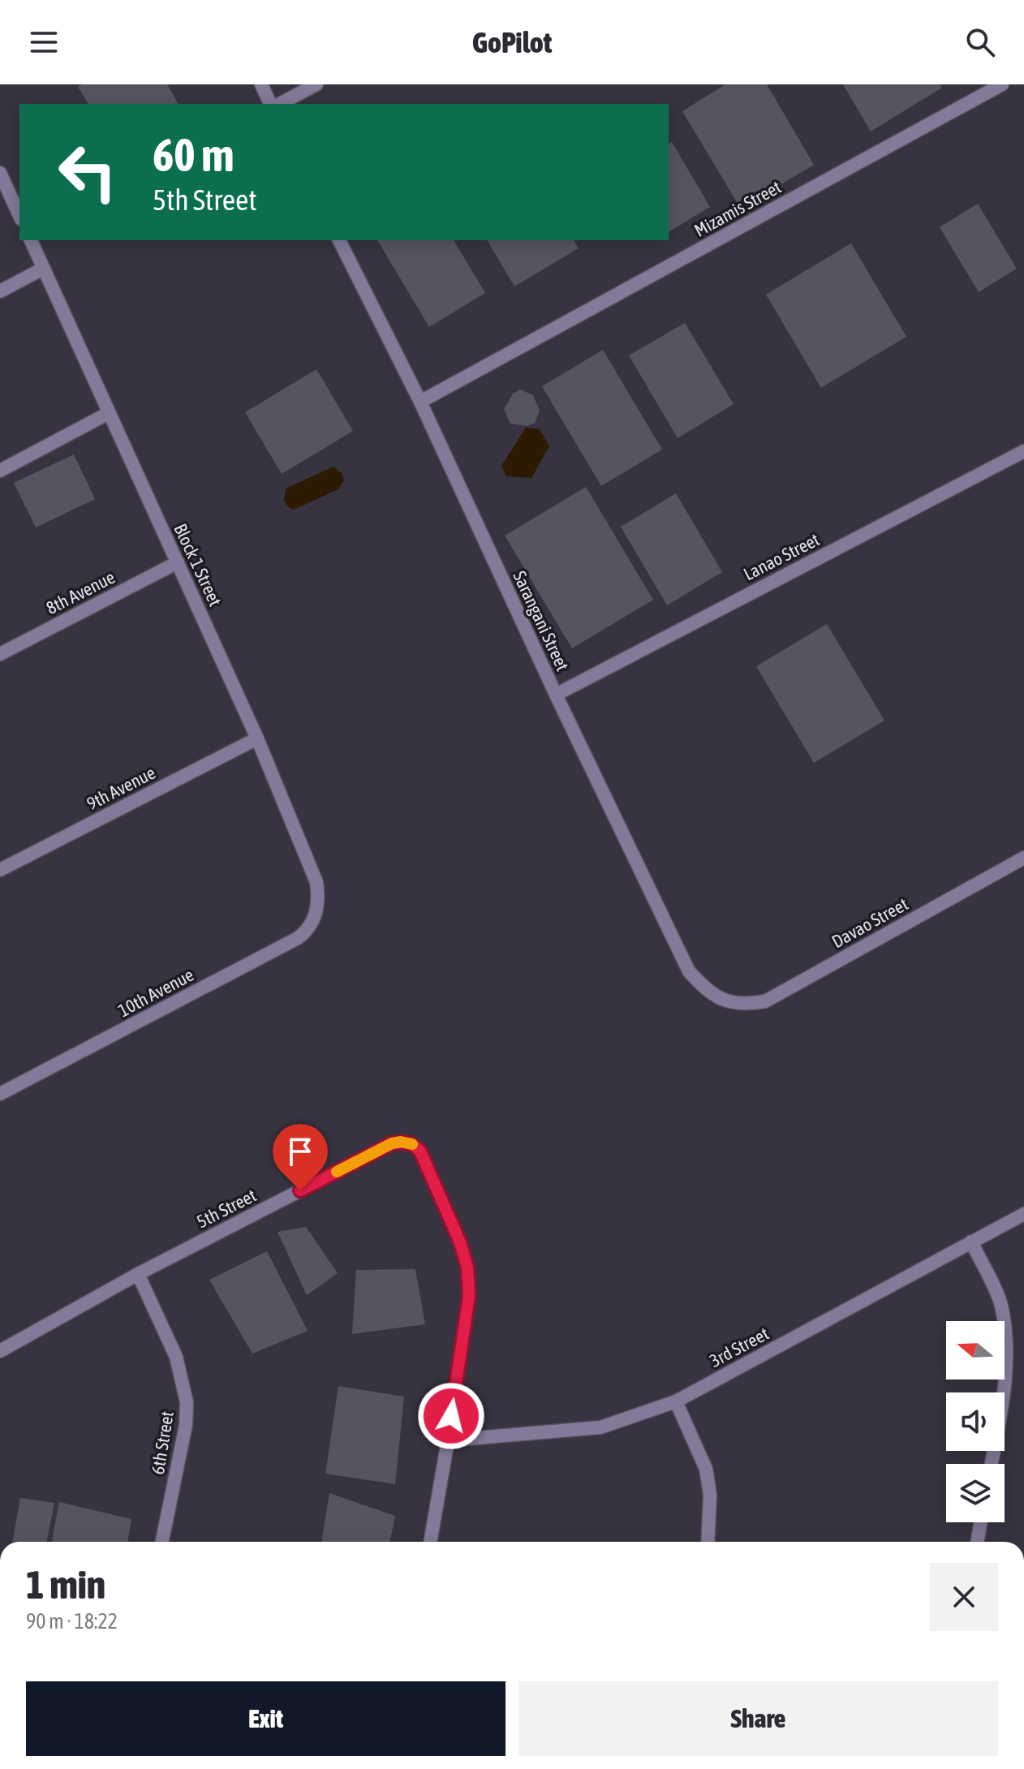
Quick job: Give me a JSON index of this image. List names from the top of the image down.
{
  "streets": {
    "street": [
      "Mizamis Street",
      "Lanao Street",
      "Block 1 Street",
      "8th Avenue",
      "Sarangani Street",
      "9th Avenue",
      "Davao Street",
      "10th Avenue",
      "5th Street",
      "3rd Street",
      "6th Street"
    ]
  },
  "crossings": [
    ["Mizamis Street", "Sarangani Street"],
    ["Lanao Street", "Sarangani Street"],
    ["Block 1 Street", "8th Avenue"],
    ["Block 1 Street", "9th Avenue"],
    ["Block 1 Street", "10th Avenue"],
    ["Sarangani Street", "Davao Street"],
    ["5th Street", "3rd Street"],
    ["5th Street", "6th Street"]
  ],
  "north": "left",
  "page": {
    "header": "GoPilot",
    "turn": ["60 m", "5th Street"],
    "heading": ["1 min", "90 m · 18:22"],
    "buttons": ["Exit", "Share"]
  }
}
